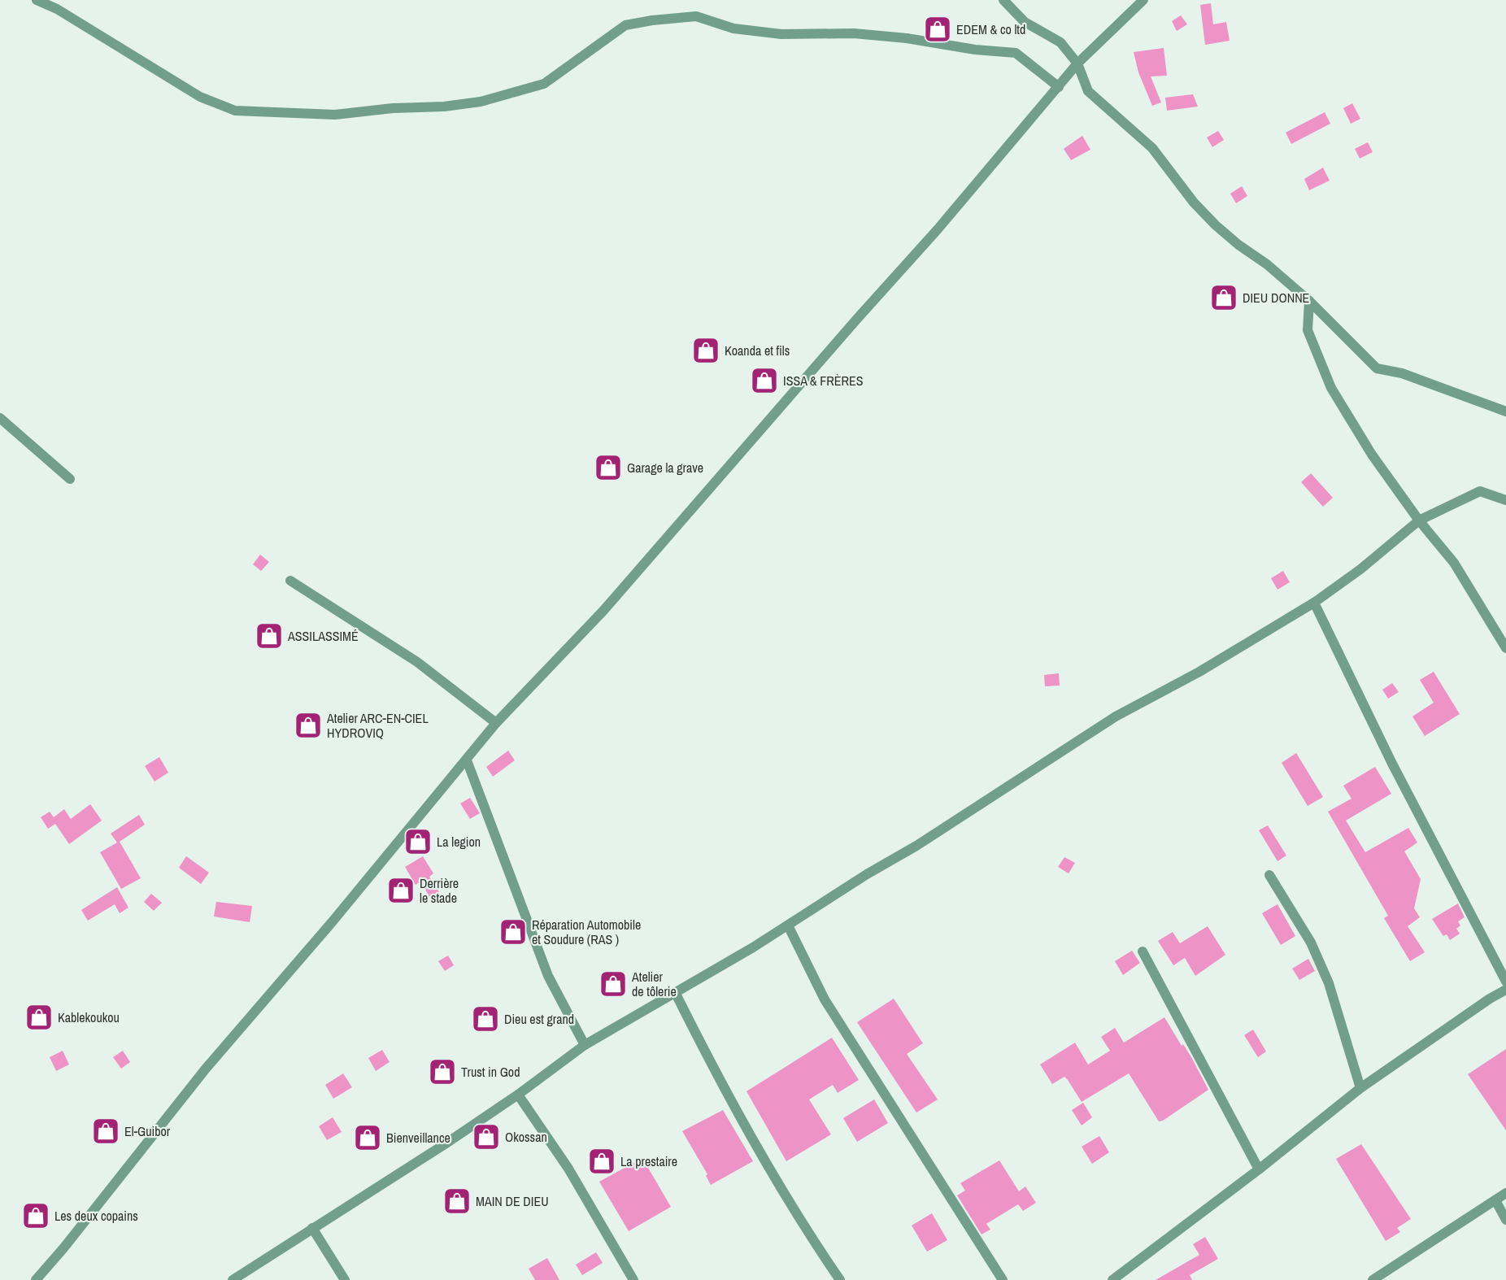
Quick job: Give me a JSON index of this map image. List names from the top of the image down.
{
  "places": {
    "shop": [
      "EDEM & co ltd",
      "DIEU DONNE",
      "Koanda et fils",
      "ISSA & FRÈRES",
      "Garage la grave",
      "ASSILASSIMÉ",
      "Atelier ARC-EN-CIEL HYDROVIQ",
      "La legion",
      "Derrière le stade",
      "Réparation Automobile et Soudure (RAS )",
      "Atelier de tôlerie",
      "Kablekoukou",
      "Dieu est grand",
      "Trust in God",
      "El-Guibor",
      "Okossan",
      "Bienveillance",
      "La prestaire",
      "MAIN DE DIEU",
      "Les deux copains"
    ]
  }
}
